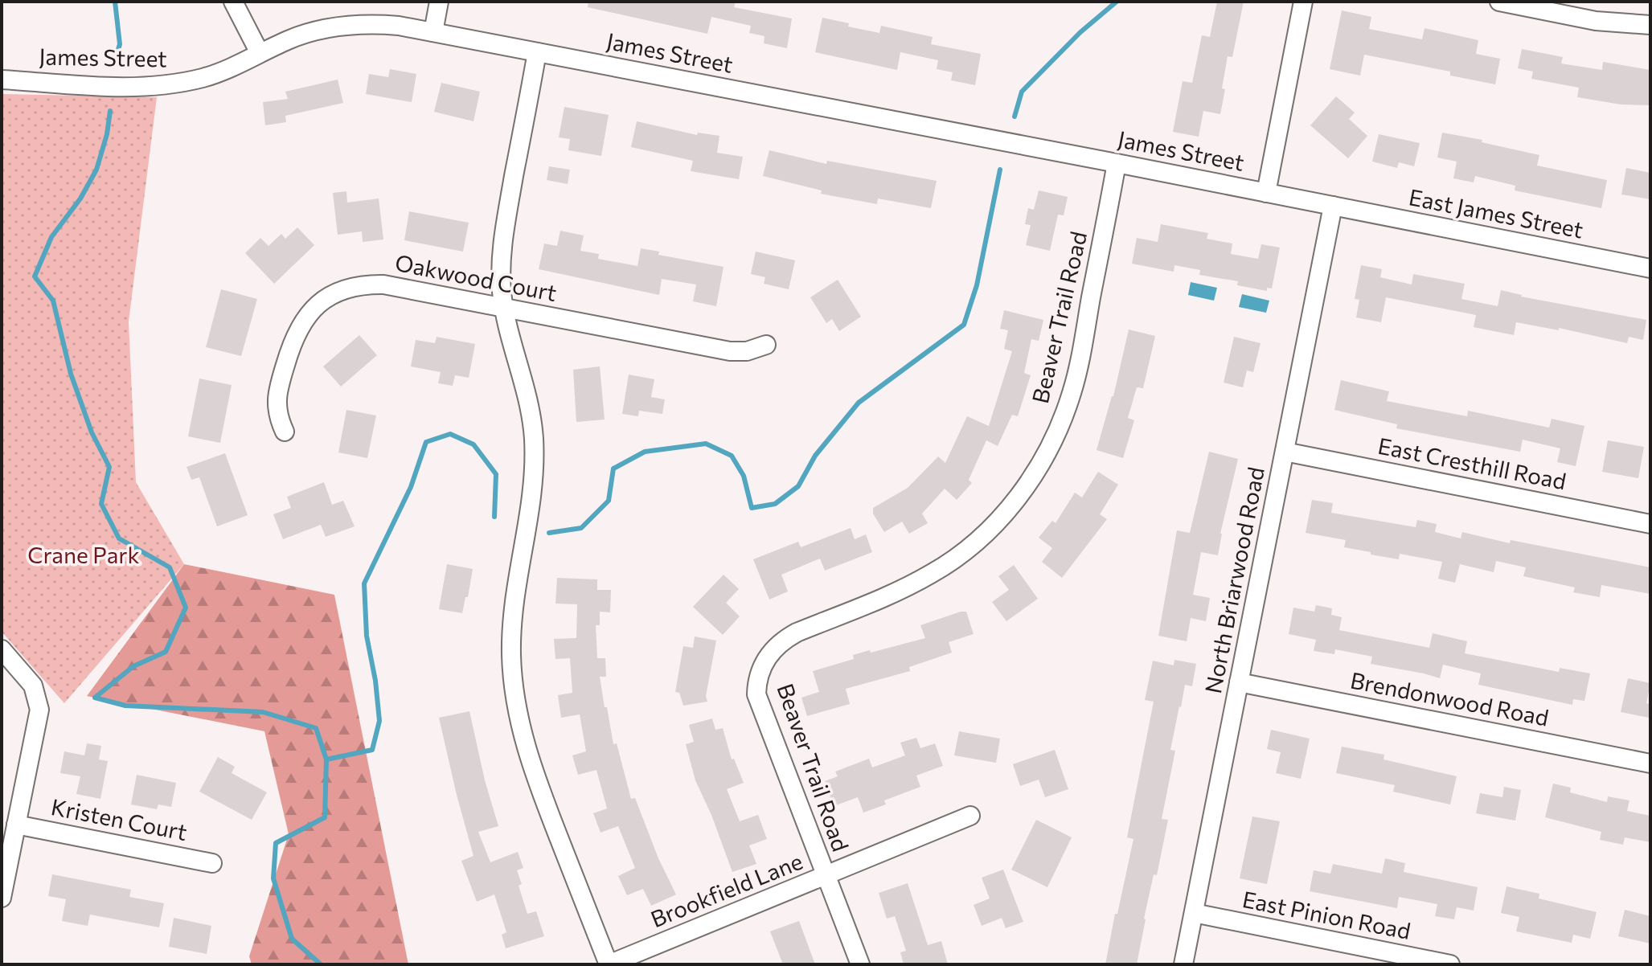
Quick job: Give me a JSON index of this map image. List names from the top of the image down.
{
  "streets": {
    "street": [
      "James Street",
      "East James Street",
      "Oakwood Court",
      "Beaver Trail Road",
      "East Cresthill Road",
      "North Briarwood Road",
      "Brendonwood Road",
      "Kristen Court",
      "Brookfield Lane",
      "East Pinion Road"
    ]
  },
  "crossings": [
    ["James Street", "East James Street"],
    ["James Street", "Beaver Trail Road"],
    ["James Street", "North Briarwood Road"],
    ["East James Street", "North Briarwood Road"],
    ["Beaver Trail Road", "Brookfield Lane"],
    ["East Cresthill Road", "North Briarwood Road"],
    ["North Briarwood Road", "Brendonwood Road"],
    ["North Briarwood Road", "East Pinion Road"]
  ],
  "parks": ["Crane Park"]
}
